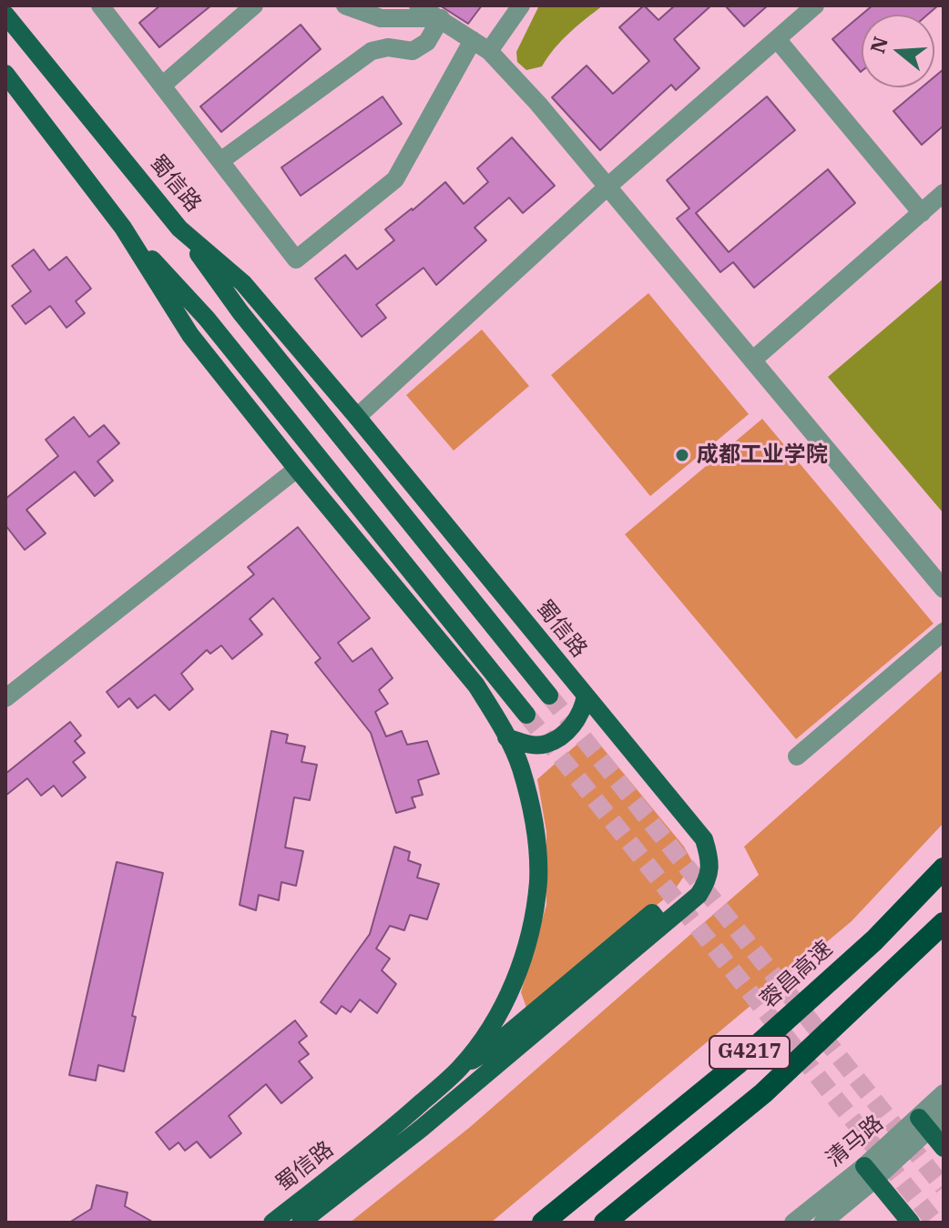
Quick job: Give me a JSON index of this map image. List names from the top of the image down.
{
  "streets": {
    "highway": ["蓉昌高速", "G4217"],
    "main road": ["蜀信路"],
    "street": ["清马路"]
  },
  "places": ["成都工业学院"],
  "north": "left"
}
